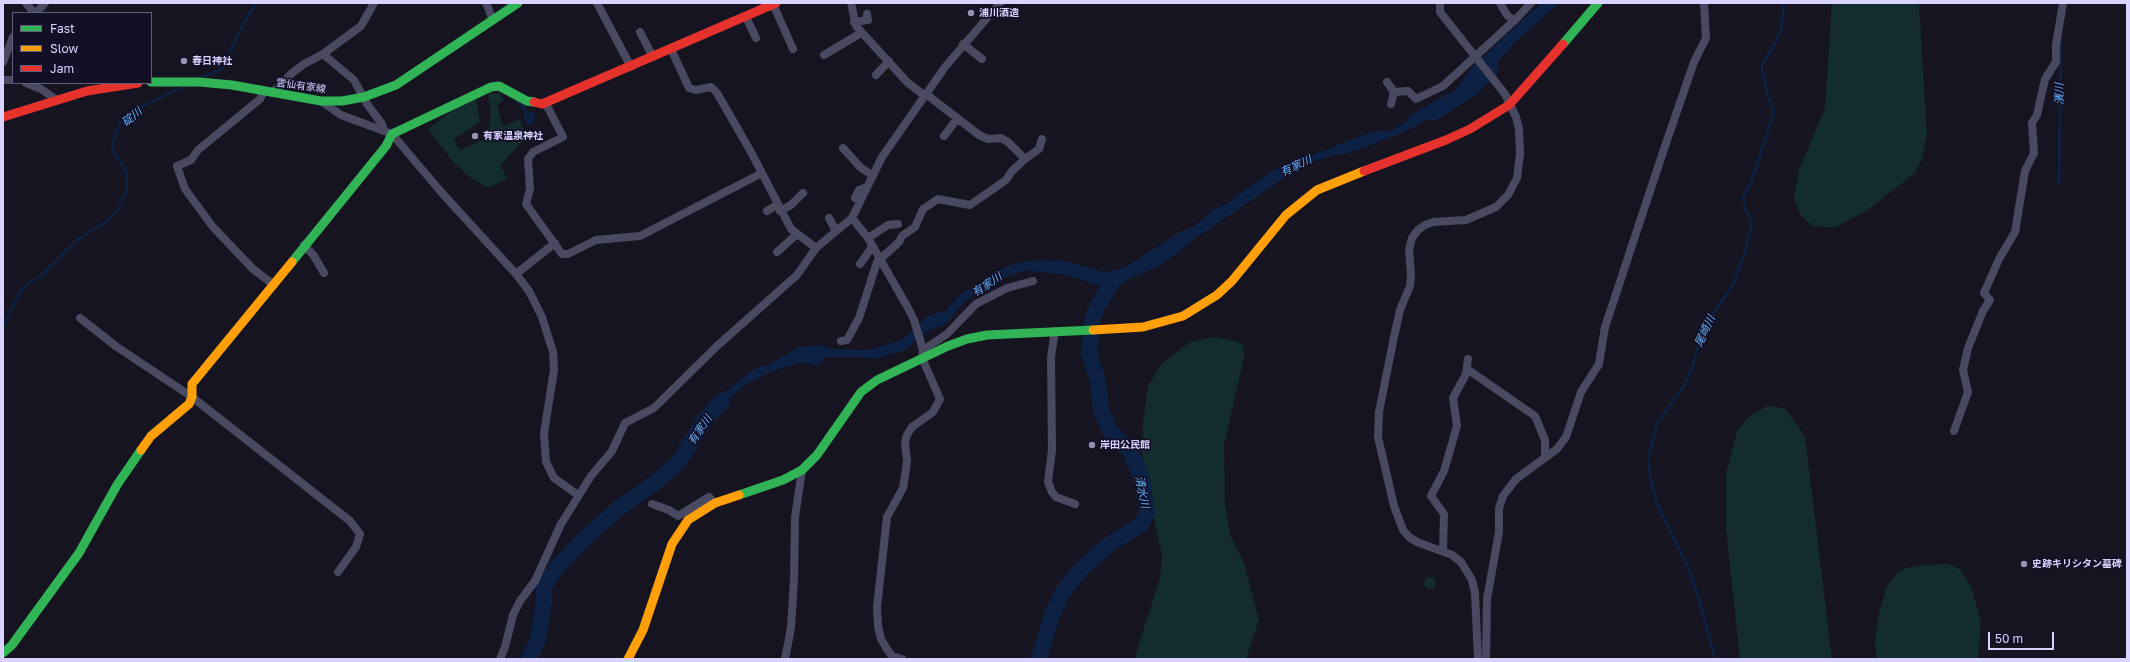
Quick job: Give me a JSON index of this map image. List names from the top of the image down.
{
  "streets": {
    "street": ["雲仙有家線"]
  },
  "water": [
    "濱川",
    "碇川",
    "有家川",
    "尾崎川",
    "清水川"
  ],
  "places": [
    "浦川酒造",
    "春日神社",
    "有家温泉神社",
    "岸田公民館",
    "史跡キリシタン墓碑"
  ],
  "legend": ["Fast", "Slow", "Jam"],
  "scale_bar": "50 m"
}
